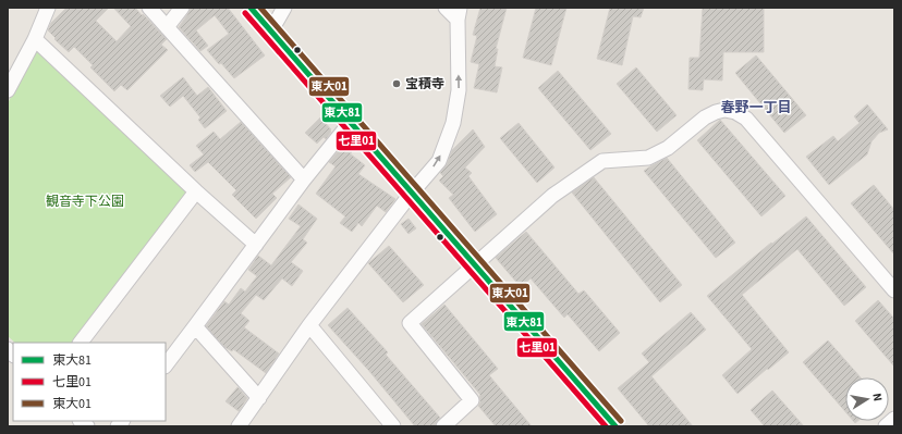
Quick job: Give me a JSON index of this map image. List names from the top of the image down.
{
  "districts": ["春野一丁目"],
  "parks": ["観音寺下公園"],
  "places": ["宝積寺"],
  "lines": ["transit line 東大81", "transit line 東大01", "transit line 七里01"],
  "legend": ["東大81", "七里01", "東大01"],
  "north": "right"
}
